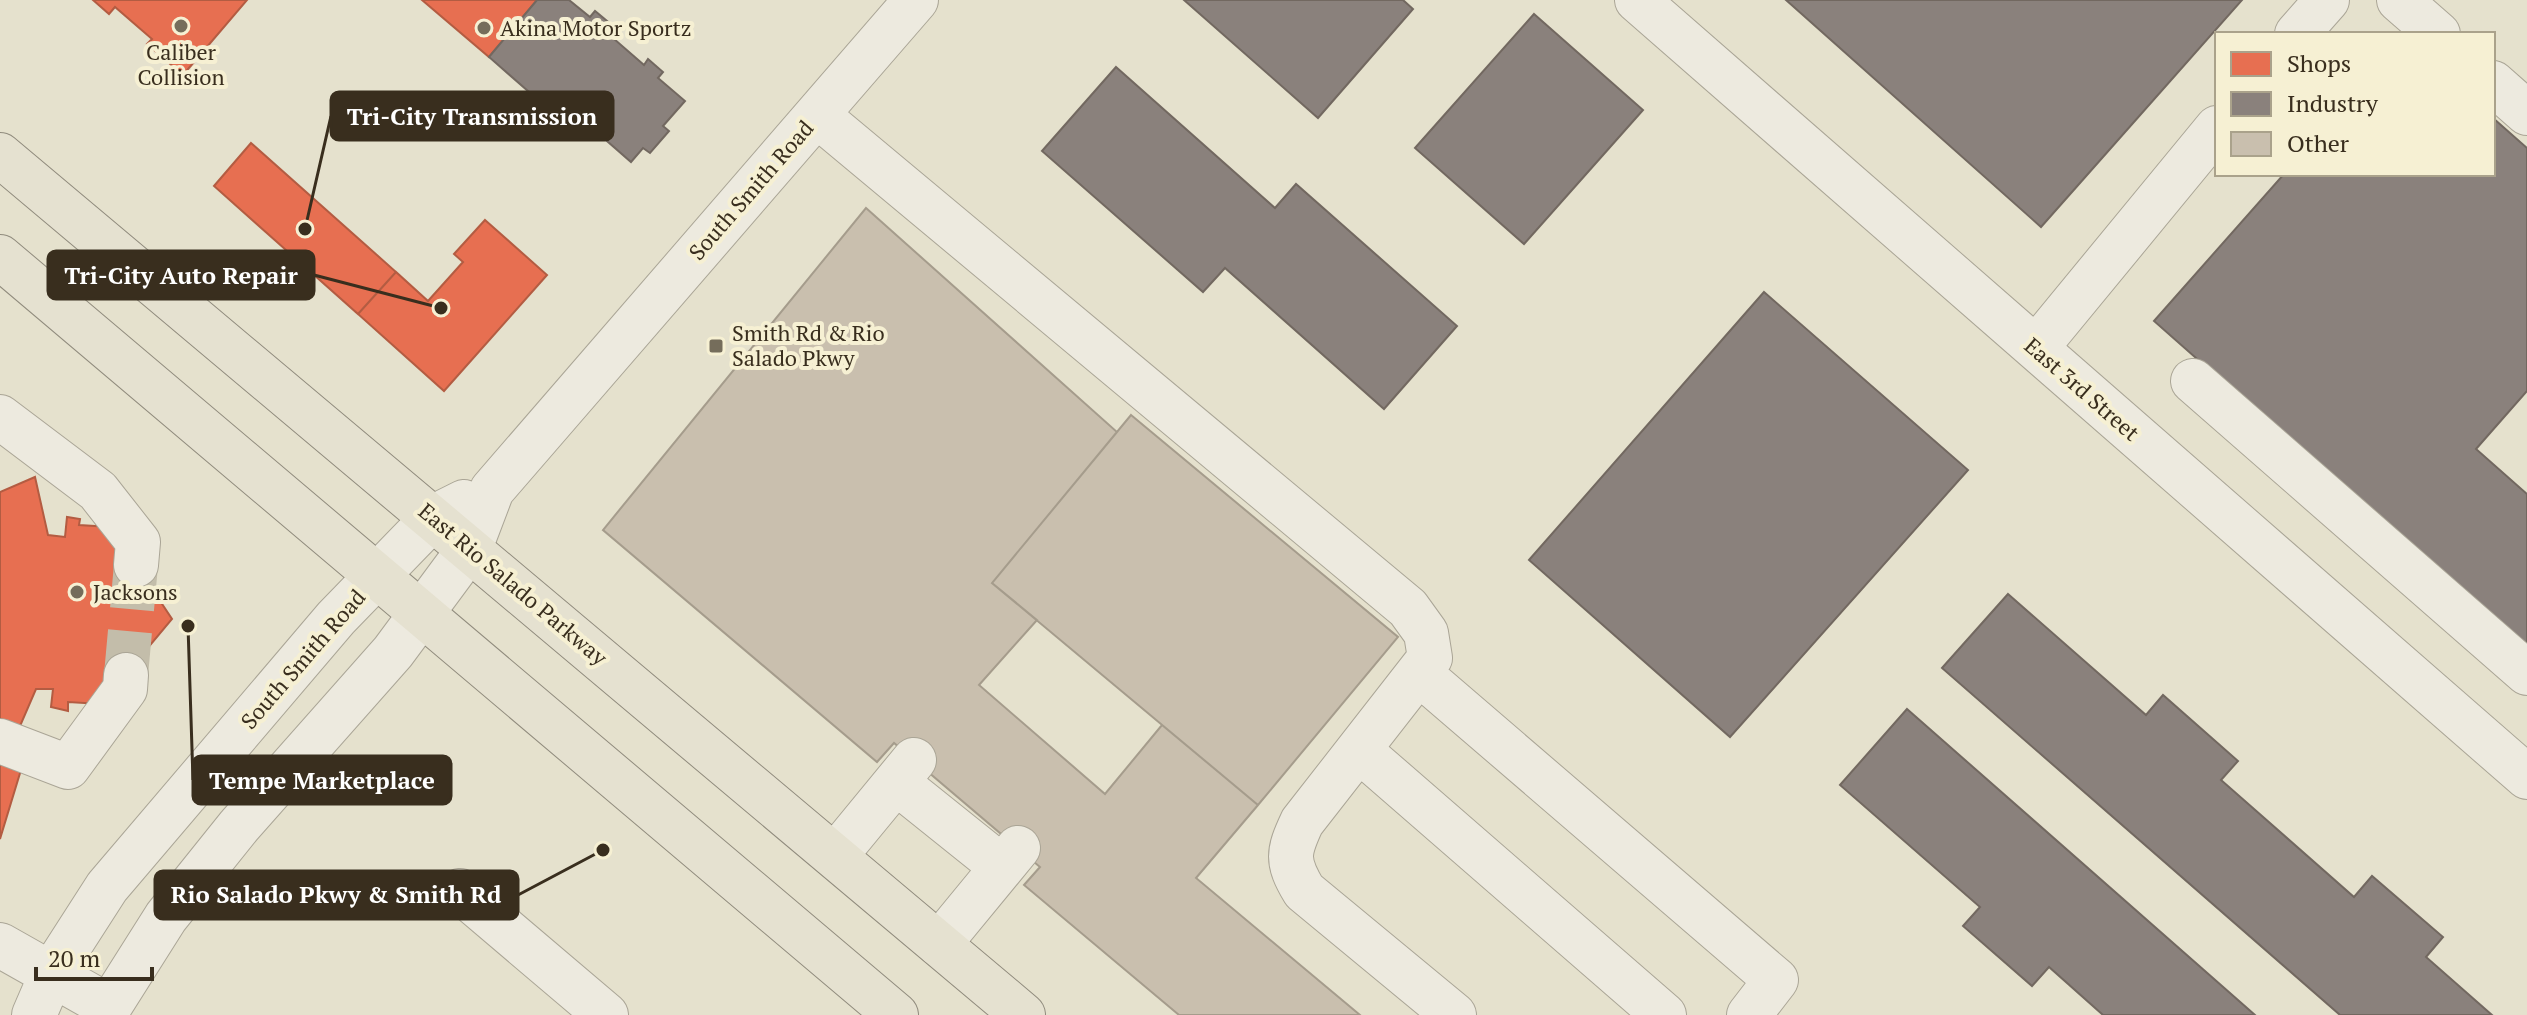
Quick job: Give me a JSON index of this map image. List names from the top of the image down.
{
  "streets": {
    "main road": ["East Rio Salado Parkway"],
    "street": ["South Smith Road", "East 3rd Street"]
  },
  "crossings": [
    ["South Smith Road", "East Rio Salado Parkway"]
  ],
  "places": {
    "other": [
      "Caliber Collision",
      "Akina Motor Sportz",
      "Tri-City Transmission",
      "Tri-City Auto Repair",
      "Jacksons",
      "Tempe Marketplace",
      "Rio Salado Pkwy & Smith Rd"
    ],
    "transit": ["Smith Rd & Rio Salado Pkwy"]
  },
  "legend": ["Shops", "Industry", "Other"],
  "scale_bar": "20 m"
}
